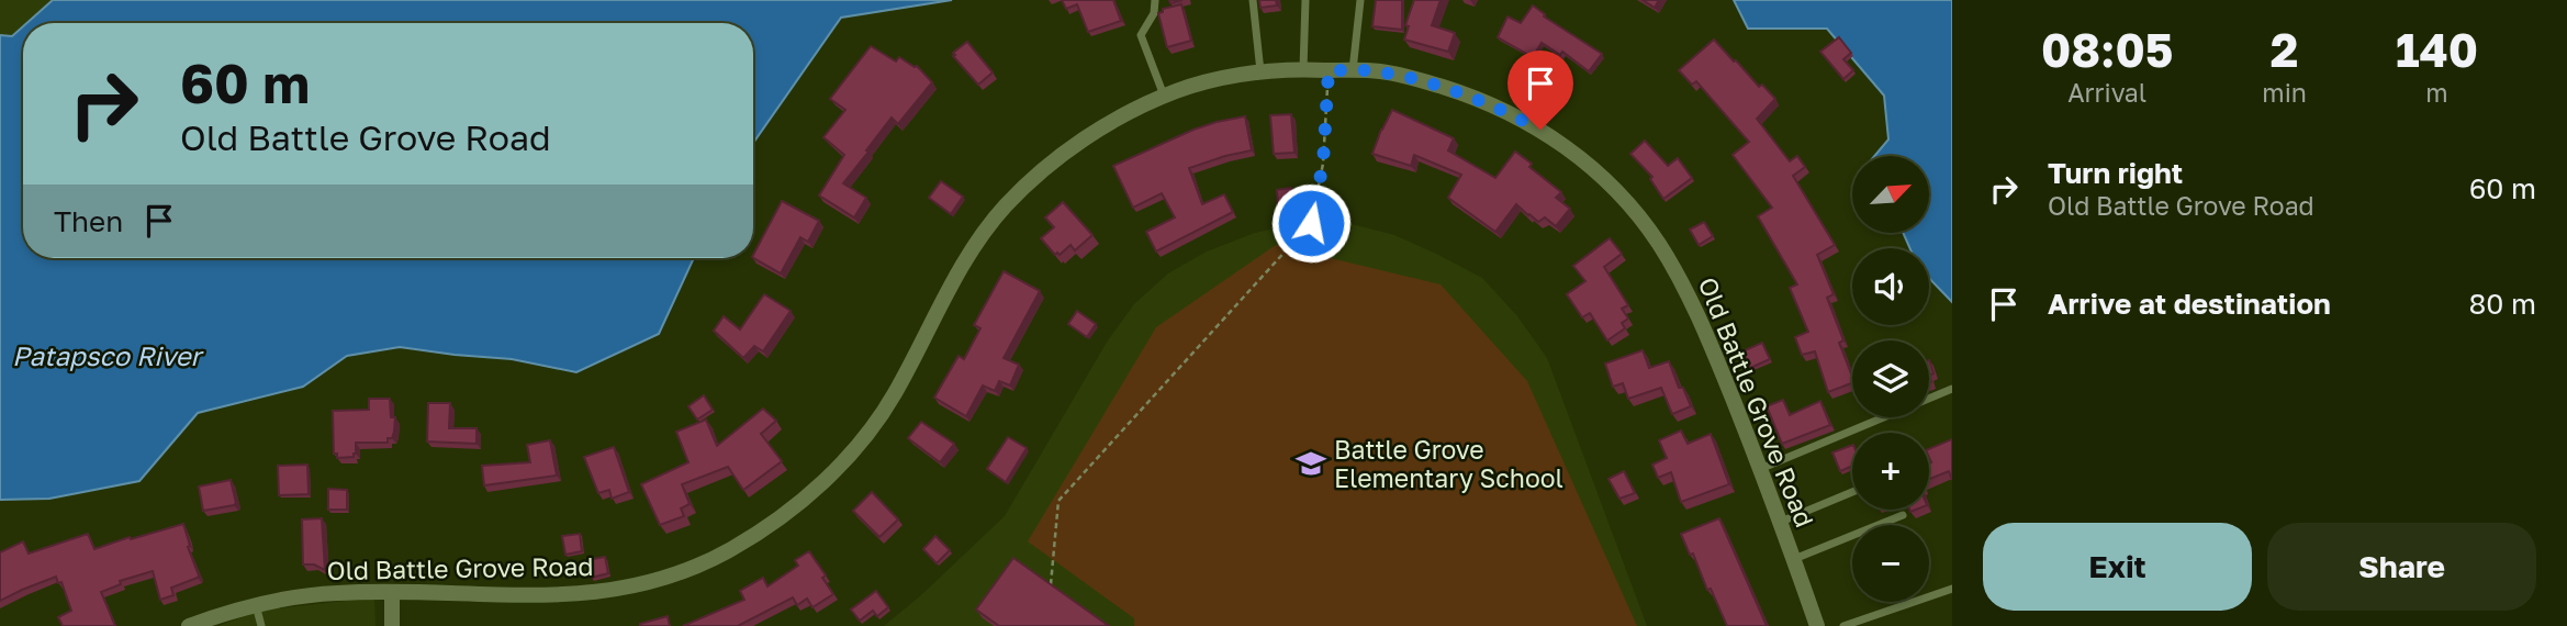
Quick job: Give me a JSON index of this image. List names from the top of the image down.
{
  "streets": {
    "street": ["Old Battle Grove Road"]
  },
  "water": ["Patapsco River"],
  "places": {
    "school or university": ["Battle Grove Elementary School"]
  },
  "north": "top right",
  "page": {
    "eta": [
      "08:05",
      "Arrival",
      "2",
      "min",
      "140",
      "m"
    ],
    "turn": ["60 m", "Old Battle Grove Road"],
    "list": [
      {
        "name": "Turn right",
        "note": "Old Battle Grove Road",
        "value": "60 m"
      },
      {
        "name": "Arrive at destination",
        "value": "80 m"
      }
    ],
    "map_buttons": ["+", "−"],
    "then": "Then",
    "buttons": ["Exit", "Share"]
  }
}
